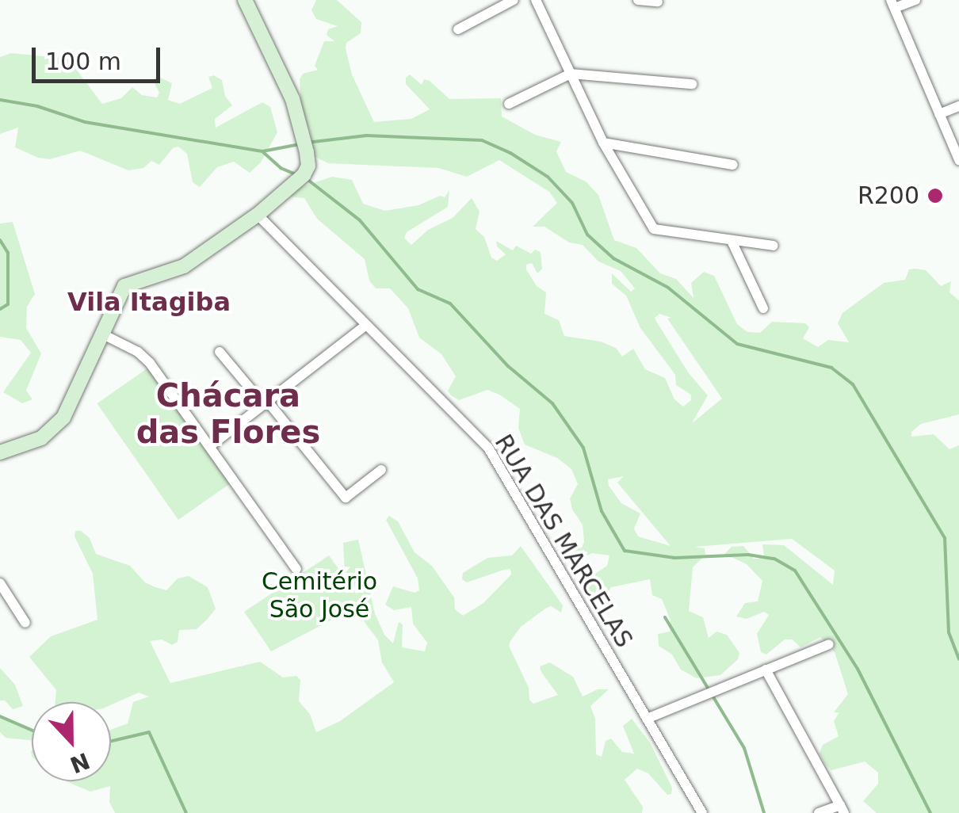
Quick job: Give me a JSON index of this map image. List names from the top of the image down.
{
  "streets": {
    "street": ["RUA DAS MARCELAS"]
  },
  "districts": ["Vila Itagiba", "Chácara das Flores"],
  "parks": ["Cemitério São José"],
  "places": ["R200"],
  "scale_bar": "100 m",
  "north": "bottom"
}
